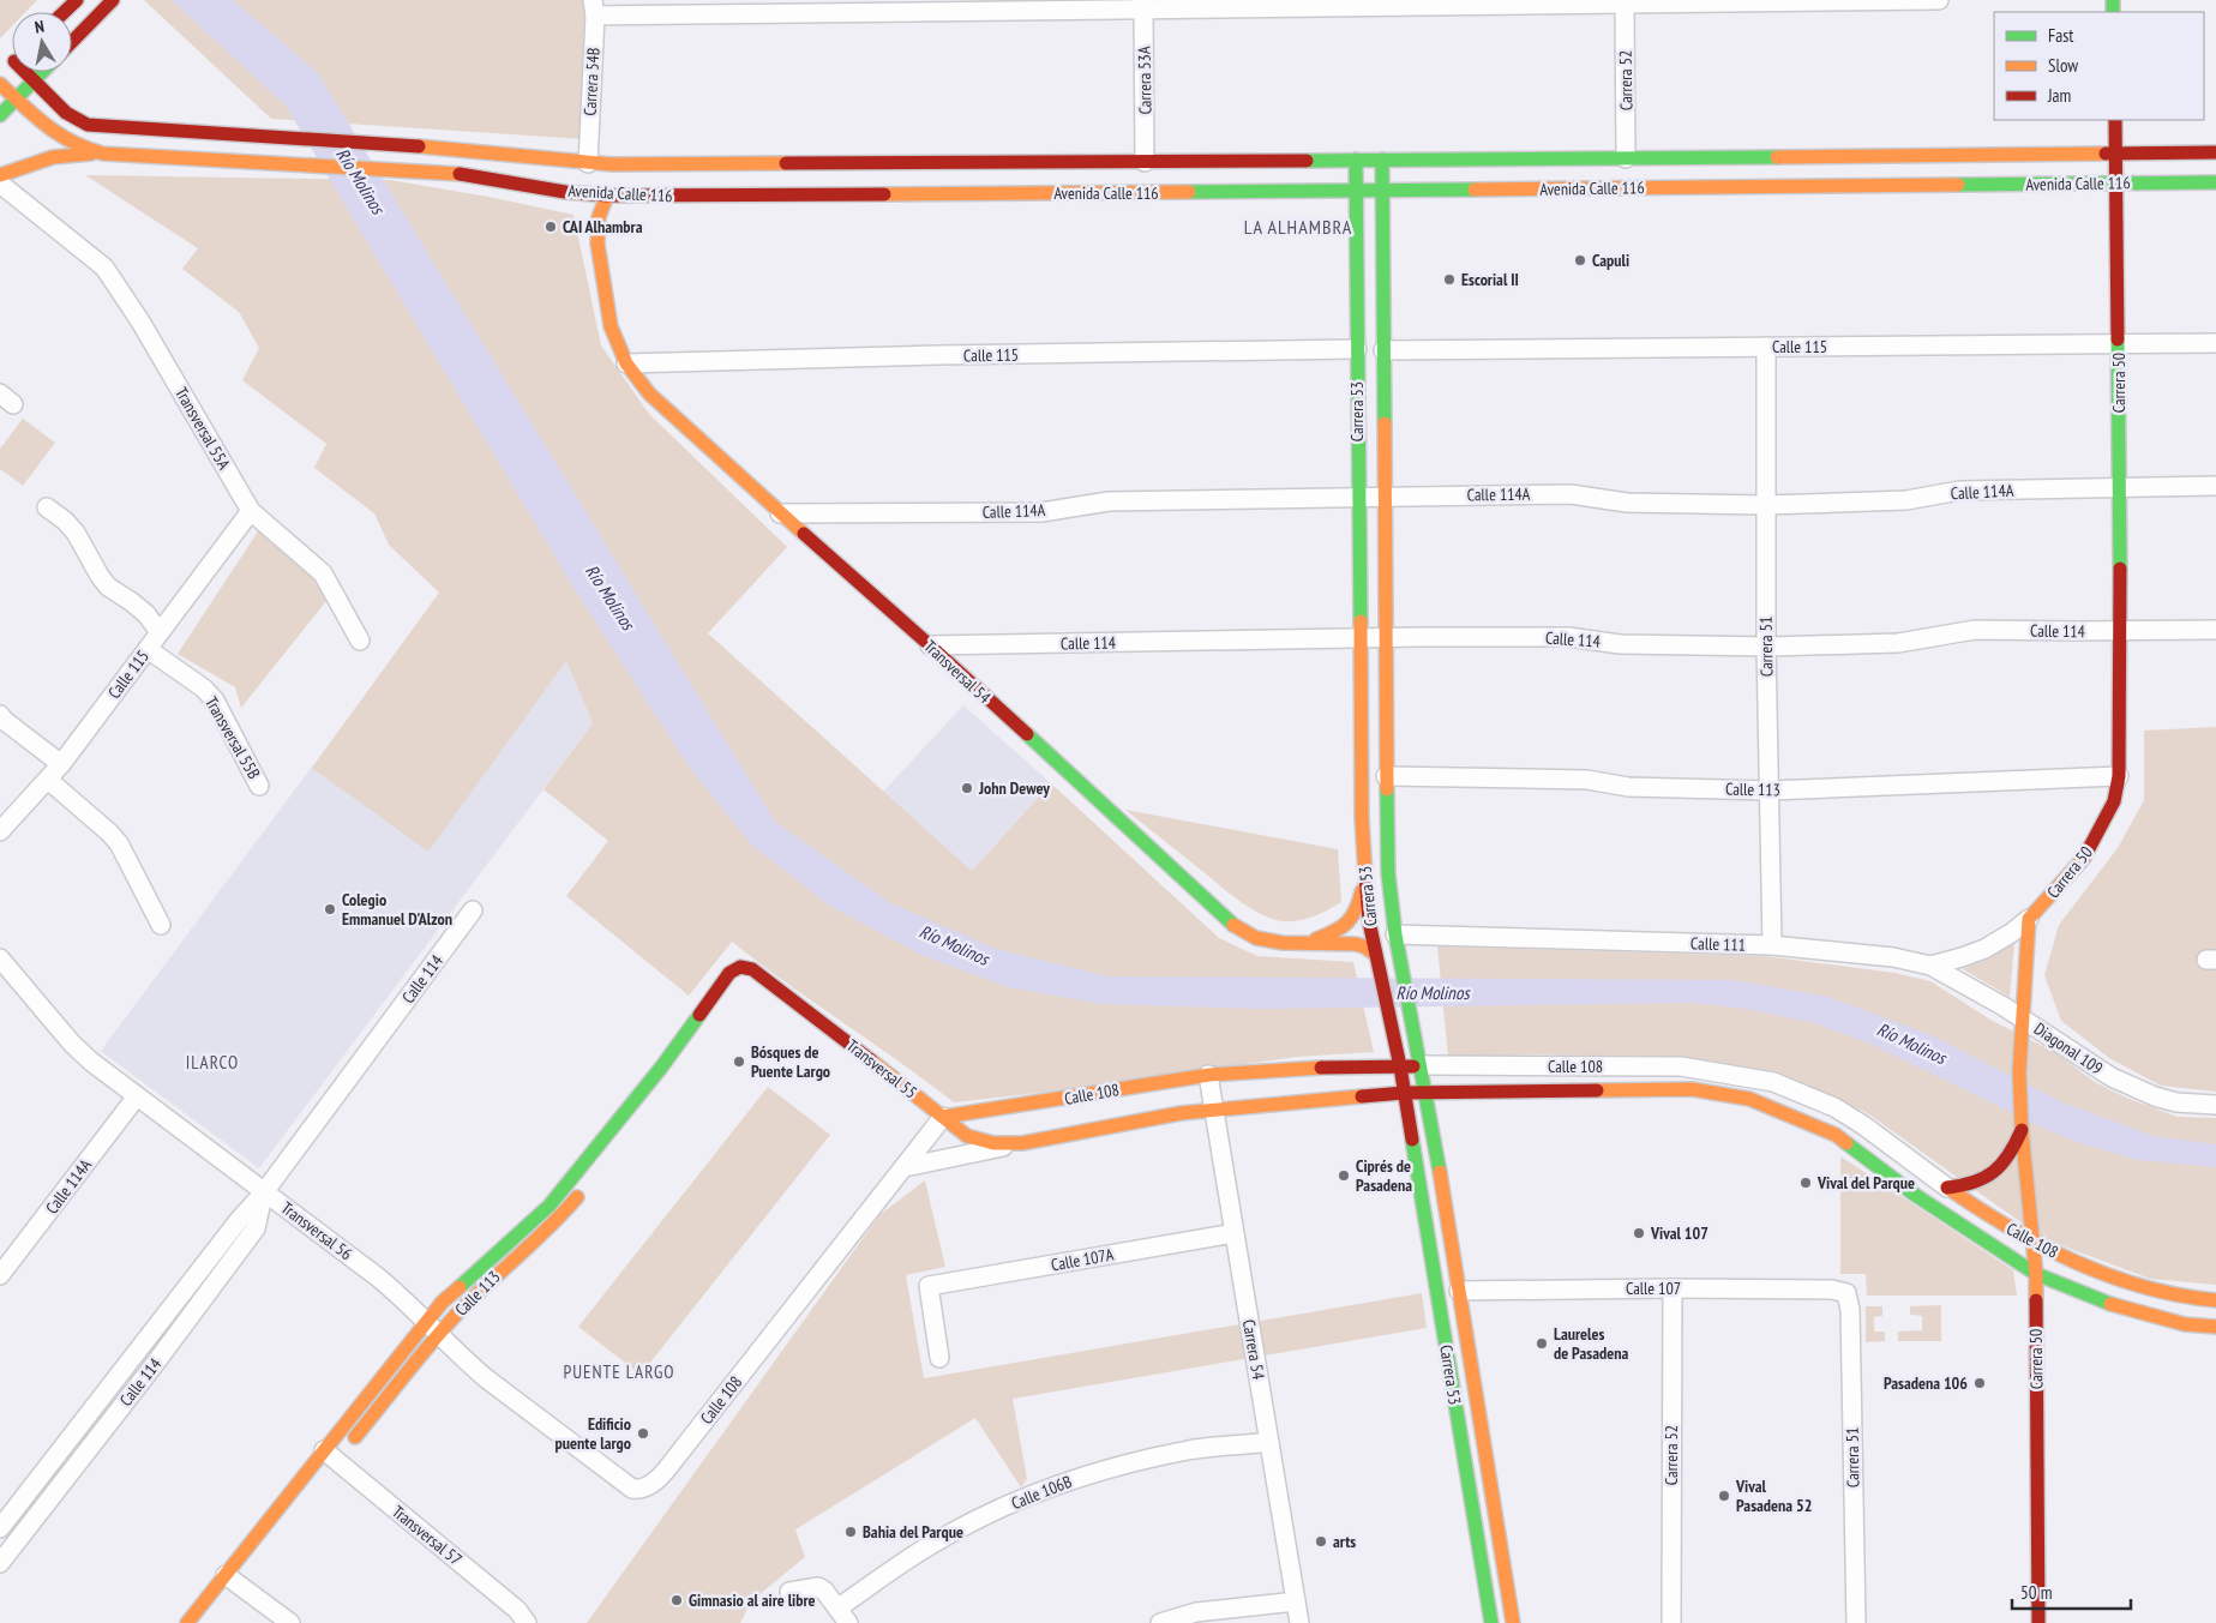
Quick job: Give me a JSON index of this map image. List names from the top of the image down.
{
  "streets": {
    "main road": [
      "Avenida Calle 116",
      "Carrera 50",
      "Carrera 53",
      "Transversal 54",
      "Calle 113",
      "Calle 108",
      "Transversal 55"
    ],
    "street": [
      "Carrera 53A",
      "Carrera 52",
      "Carrera 54B",
      "Calle 115",
      "Transversal 55A",
      "Calle 114A",
      "Calle 114",
      "Carrera 51",
      "Transversal 55B",
      "Calle 111",
      "Diagonal 109",
      "Transversal 56",
      "Calle 107A",
      "Calle 107",
      "Carrera 54",
      "Calle 106B",
      "Transversal 57"
    ]
  },
  "crossings": [
    ["Carrera 53A", "Avenida Calle 116"],
    ["Carrera 52", "Avenida Calle 116"],
    ["Carrera 52", "Calle 107"],
    ["Carrera 54B", "Avenida Calle 116"],
    ["Avenida Calle 116", "Carrera 50"],
    ["Avenida Calle 116", "Carrera 53"],
    ["Calle 115", "Carrera 50"],
    ["Calle 115", "Carrera 53"],
    ["Calle 115", "Transversal 55A"],
    ["Calle 115", "Carrera 51"],
    ["Calle 115", "Transversal 54"],
    ["Calle 115", "Transversal 55B"],
    ["Carrera 50", "Calle 114A"],
    ["Carrera 50", "Calle 114"],
    ["Carrera 50", "Calle 113"],
    ["Carrera 50", "Calle 111"],
    ["Carrera 50", "Diagonal 109"],
    ["Carrera 50", "Calle 108"],
    ["Carrera 53", "Calle 114A"],
    ["Carrera 53", "Calle 114"],
    ["Carrera 53", "Transversal 54"],
    ["Carrera 53", "Calle 113"],
    ["Carrera 53", "Calle 111"],
    ["Carrera 53", "Calle 108"],
    ["Carrera 53", "Calle 107"],
    ["Calle 114A", "Carrera 51"],
    ["Calle 114A", "Transversal 54"],
    ["Calle 114A", "Transversal 56"],
    ["Calle 114", "Carrera 51"],
    ["Calle 114", "Transversal 54"],
    ["Calle 114", "Transversal 56"],
    ["Carrera 51", "Calle 113"],
    ["Carrera 51", "Calle 111"],
    ["Carrera 51", "Calle 107"],
    ["Calle 113", "Transversal 55"],
    ["Calle 113", "Transversal 56"],
    ["Calle 113", "Transversal 57"],
    ["Calle 111", "Diagonal 109"],
    ["Calle 108", "Transversal 55"],
    ["Calle 108", "Transversal 56"],
    ["Calle 108", "Carrera 54"],
    ["Calle 107A", "Carrera 54"],
    ["Carrera 54", "Calle 106B"]
  ],
  "districts": ["LA ALHAMBRA", "ILARCO", "PUENTE LARGO"],
  "water": ["Río Molinos"],
  "places": [
    "CAI Alhambra",
    "Capuli",
    "Escorial II",
    "John Dewey",
    "Colegio Emmanuel D'Alzon",
    "Bósques de Puente Largo",
    "Ciprés de Pasadena",
    "Vival del Parque",
    "Vival 107",
    "Laureles de Pasadena",
    "Pasadena 106",
    "Edificio puente largo",
    "Vival Pasadena 52",
    "Bahia del Parque",
    "arts",
    "Gimnasio al aire libre"
  ],
  "legend": ["Fast", "Slow", "Jam"],
  "scale_bar": "50 m",
  "north": "top"
}
